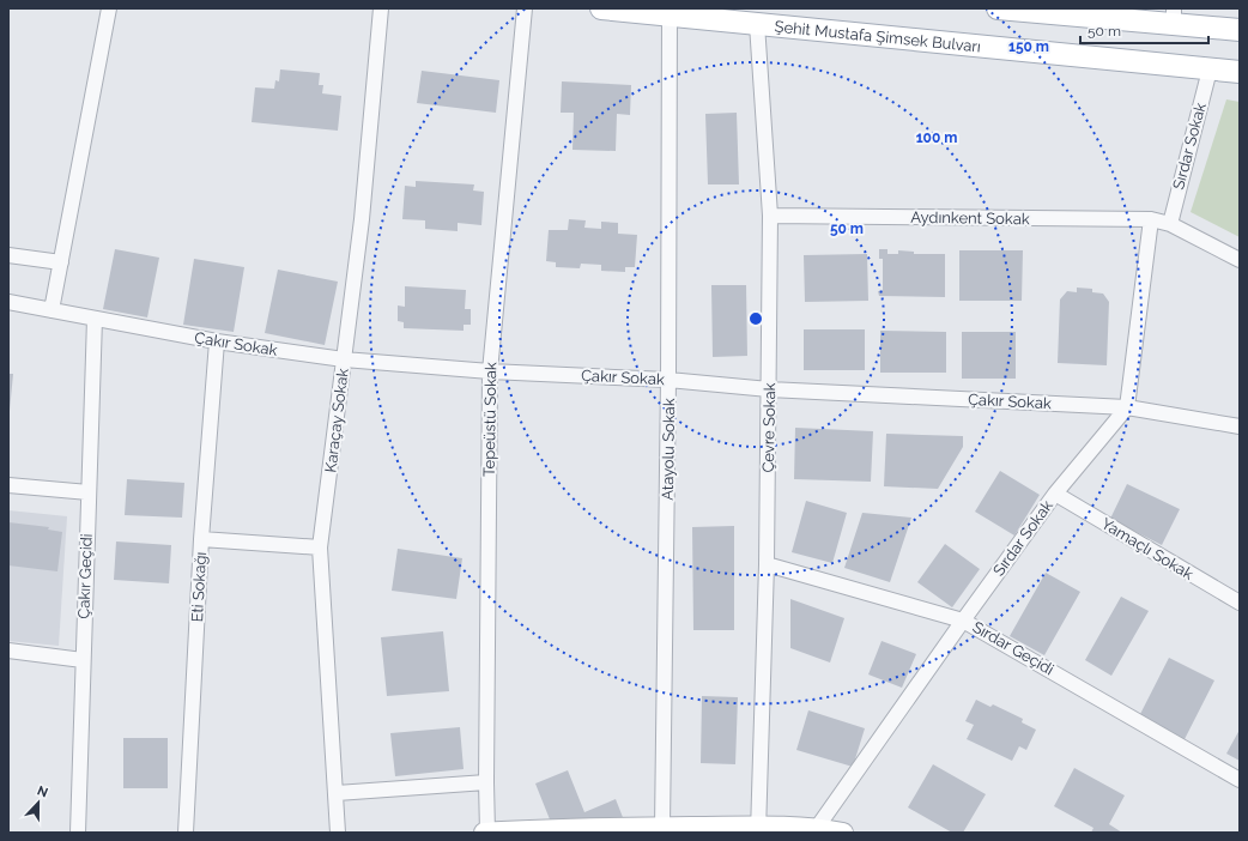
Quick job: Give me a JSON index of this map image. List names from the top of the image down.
{
  "streets": {
    "main road": ["Şehit Mustafa Şimsek Bulvarı"],
    "street": [
      "Sırdar Sokak",
      "Aydınkent Sokak",
      "Çakır Sokak",
      "Tepeüstü Sokak",
      "Karaçay Sokak",
      "Çevre Sokak",
      "Atayolu Sokak",
      "Yamaçlı Sokak",
      "Çakır Geçidi",
      "Eti Sokağı",
      "Sırdar Geçidi"
    ]
  },
  "crossings": [
    ["Şehit Mustafa Şimsek Bulvarı", "Sırdar Sokak"],
    ["Şehit Mustafa Şimsek Bulvarı", "Çevre Sokak"],
    ["Şehit Mustafa Şimsek Bulvarı", "Atayolu Sokak"],
    ["Sırdar Sokak", "Aydınkent Sokak"],
    ["Sırdar Sokak", "Çakır Sokak"],
    ["Sırdar Sokak", "Yamaçlı Sokak"],
    ["Sırdar Sokak", "Sırdar Geçidi"],
    ["Aydınkent Sokak", "Çevre Sokak"],
    ["Çakır Sokak", "Tepeüstü Sokak"],
    ["Çakır Sokak", "Karaçay Sokak"],
    ["Çakır Sokak", "Çevre Sokak"],
    ["Çakır Sokak", "Atayolu Sokak"],
    ["Çakır Sokak", "Çakır Geçidi"],
    ["Çakır Sokak", "Eti Sokağı"],
    ["Çevre Sokak", "Sırdar Geçidi"]
  ],
  "scale_bar": "50 m",
  "north": "top",
  "rings": ["150 m", "100 m", "50 m"]
}
